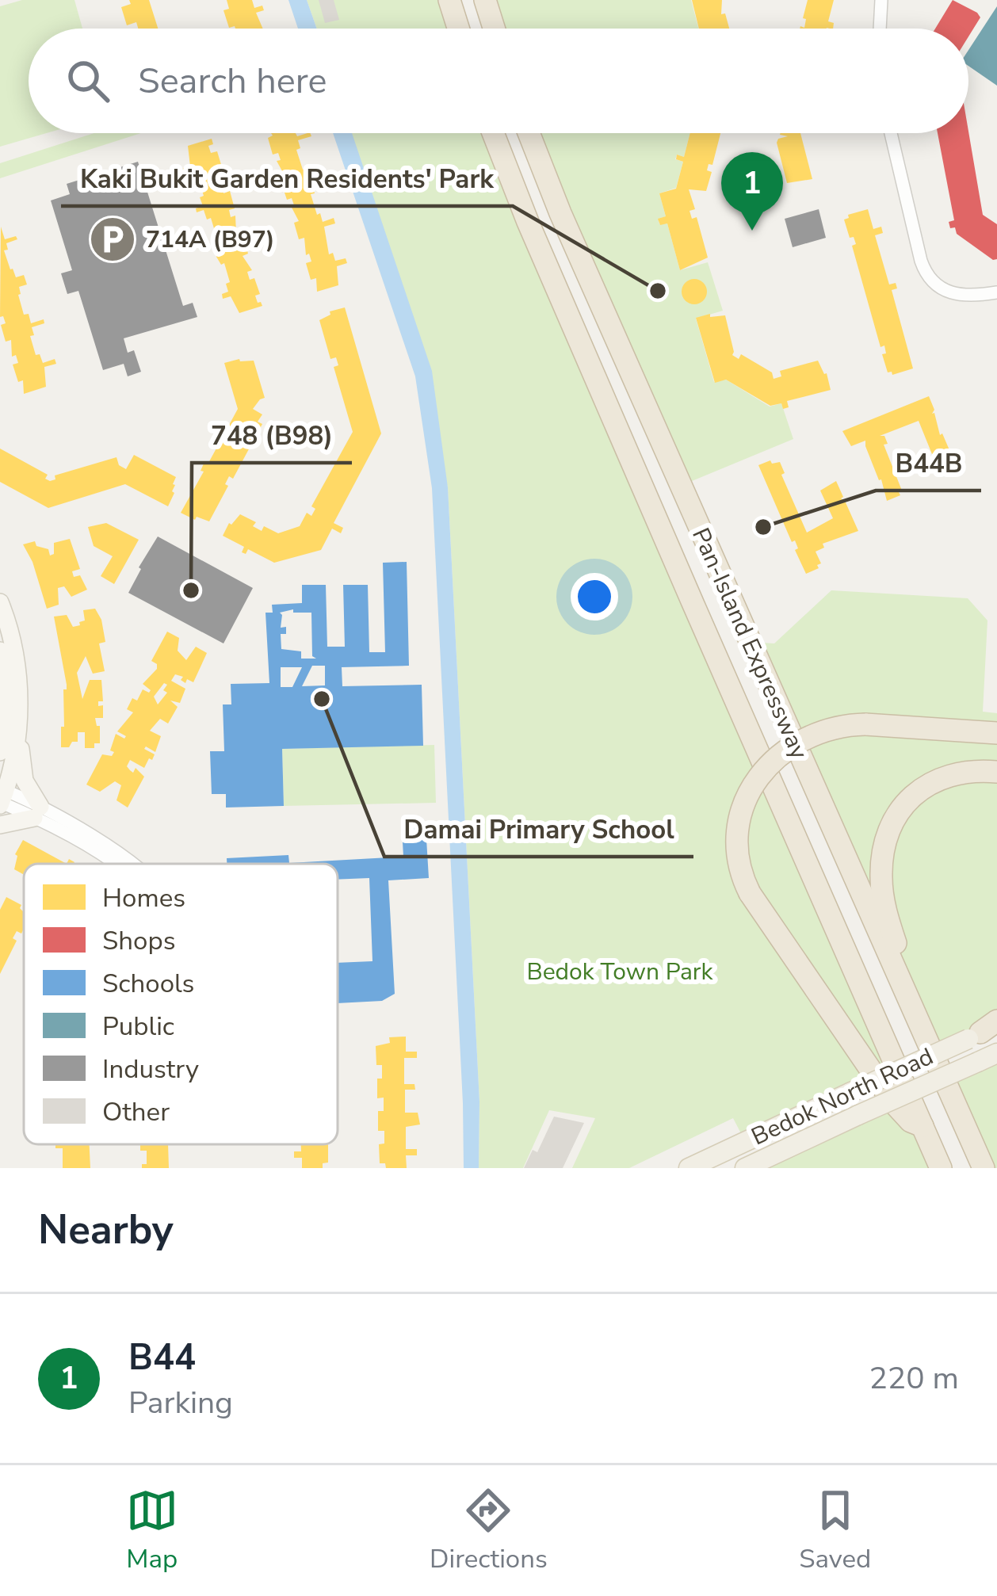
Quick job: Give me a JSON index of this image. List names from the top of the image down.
{
  "streets": {
    "highway": ["Pan-Island Expressway"],
    "main road": ["Bedok North Road"]
  },
  "parks": ["Bedok Town Park"],
  "places": {
    "parking": ["714A (B97)"],
    "other": [
      "Kaki Bukit Garden Residents' Park",
      "B44B",
      "748 (B98)",
      "Damai Primary School"
    ]
  },
  "legend": [
    "Homes",
    "Shops",
    "Schools",
    "Public",
    "Industry",
    "Other"
  ],
  "page": {
    "search": "Search here",
    "pins": "1",
    "heading": "Nearby",
    "list": [
      {
        "mark": "1",
        "name": "B44",
        "note": "Parking",
        "value": "220 m"
      }
    ],
    "nav": ["Map", "Directions", "Saved"]
  }
}
